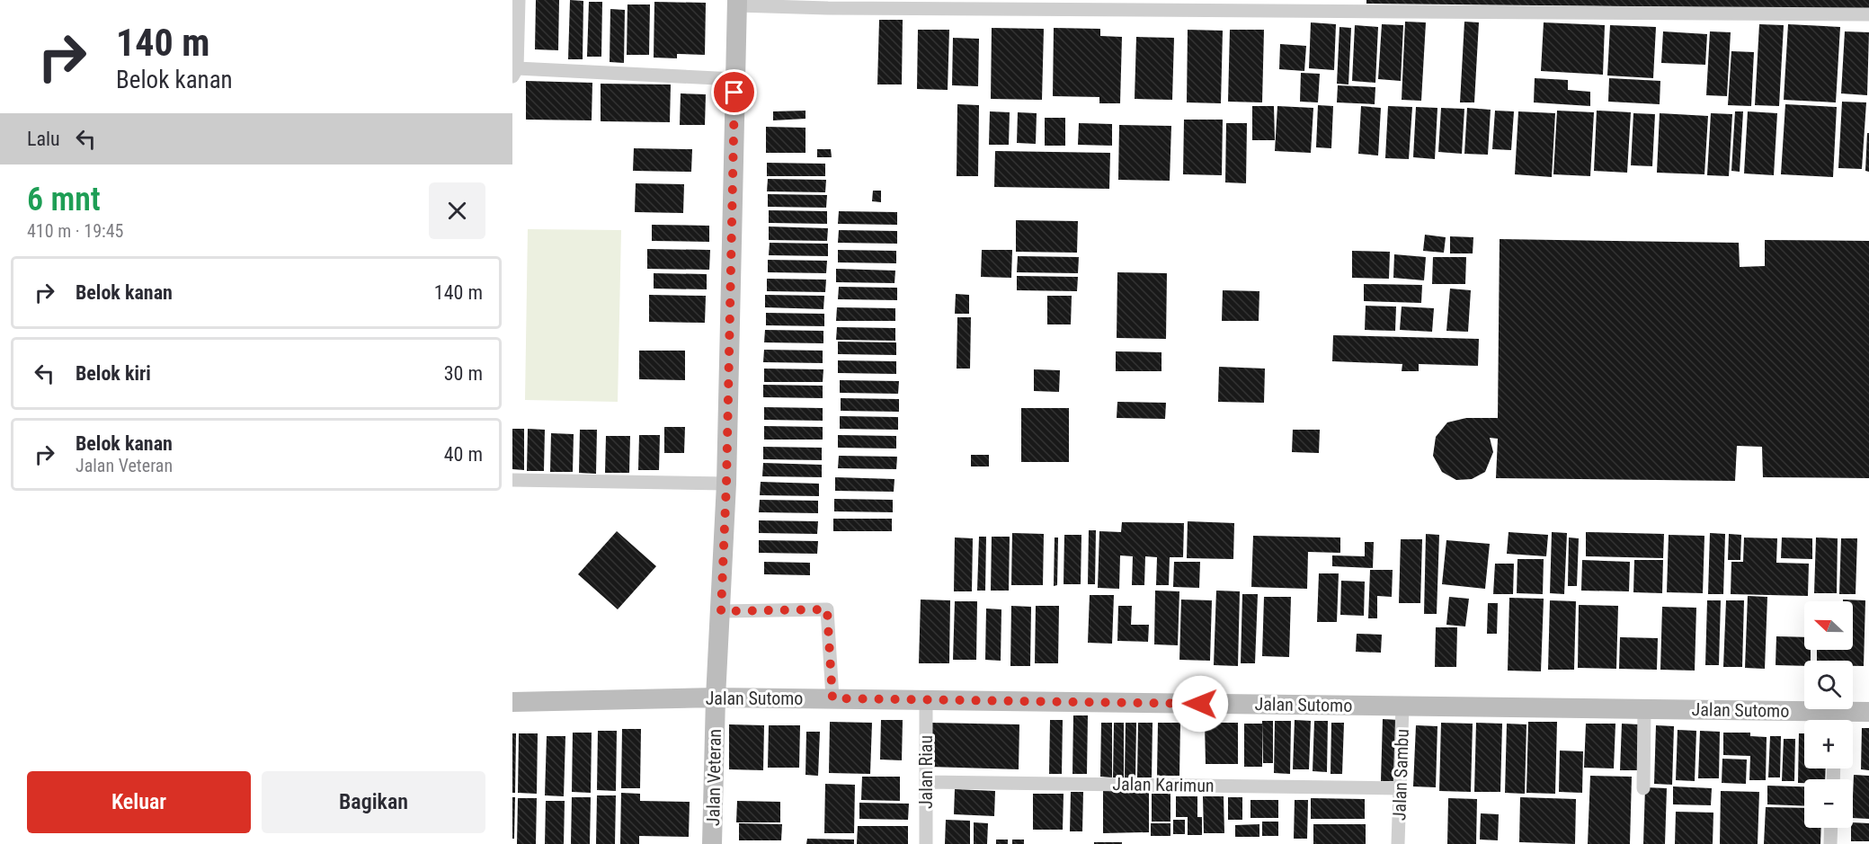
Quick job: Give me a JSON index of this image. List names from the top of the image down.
{
  "streets": {
    "main road": ["Jalan Sutomo", "Jalan Veteran"],
    "street": ["Jalan Riau", "Jalan Sambu", "Jalan Karimun"]
  },
  "crossings": [
    ["Jalan Sutomo", "Jalan Riau"],
    ["Jalan Sutomo", "Jalan Sambu"],
    ["Jalan Sutomo", "Jalan Veteran"],
    ["Jalan Riau", "Jalan Karimun"],
    ["Jalan Sambu", "Jalan Karimun"]
  ],
  "north": "left",
  "page": {
    "turn": ["140 m", "Belok kanan"],
    "then": "Lalu",
    "heading": ["6 mnt", "410 m · 19:45"],
    "list": [
      {
        "name": "Belok kanan",
        "value": "140 m"
      },
      {
        "name": "Belok kiri",
        "value": "30 m"
      },
      {
        "name": "Belok kanan",
        "note": "Jalan Veteran",
        "value": "40 m"
      }
    ],
    "map_buttons": ["+", "−"],
    "buttons": ["Keluar", "Bagikan"]
  }
}
